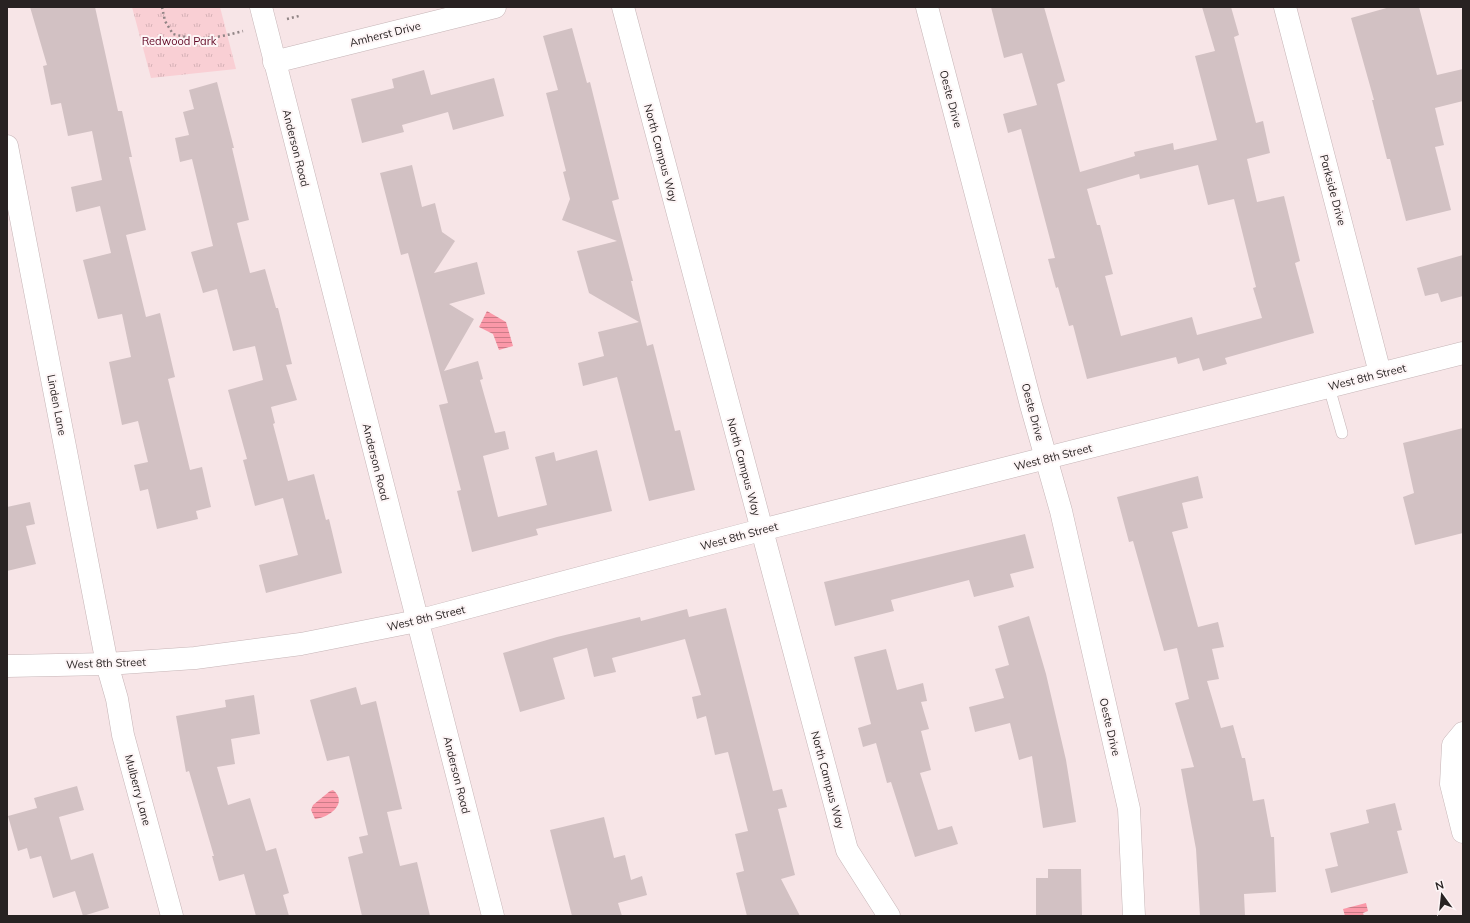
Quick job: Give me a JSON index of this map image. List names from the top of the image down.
{
  "streets": {
    "street": [
      "Amherst Drive",
      "Oeste Drive",
      "Anderson Road",
      "North Campus Way",
      "Parkside Drive",
      "West 8th Street",
      "Linden Lane",
      "Mulberry Lane"
    ]
  },
  "crossings": [
    ["Amherst Drive", "Anderson Road"],
    ["Oeste Drive", "West 8th Street"],
    ["Anderson Road", "West 8th Street"],
    ["North Campus Way", "West 8th Street"],
    ["Parkside Drive", "West 8th Street"],
    ["West 8th Street", "Linden Lane"],
    ["West 8th Street", "Mulberry Lane"],
    ["Linden Lane", "Mulberry Lane"]
  ],
  "parks": ["Redwood Park"],
  "north": "top"
}
